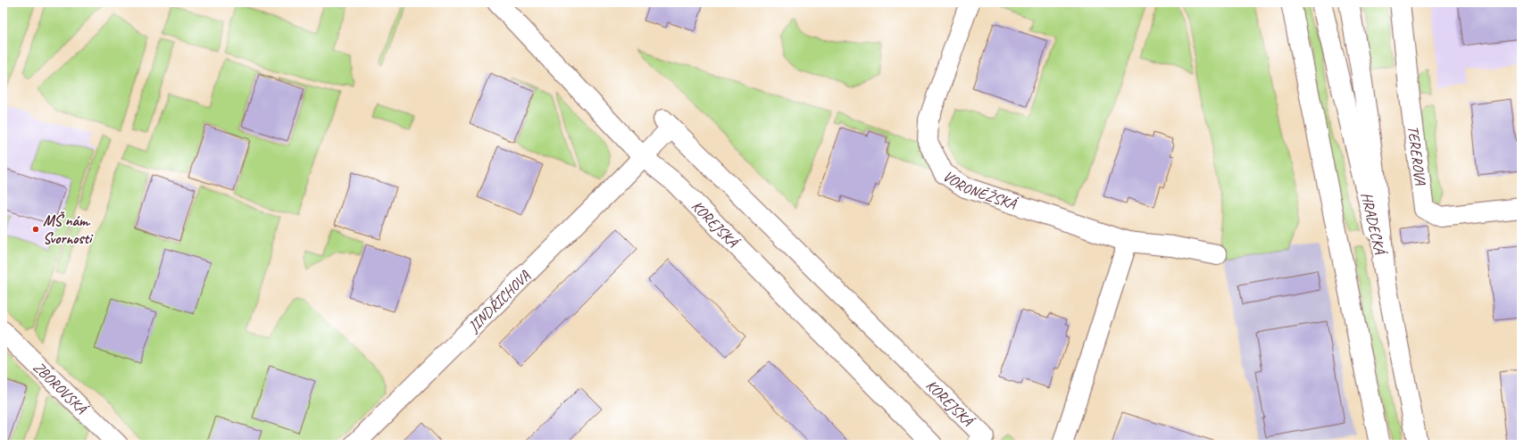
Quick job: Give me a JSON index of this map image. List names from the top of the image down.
{
  "streets": {
    "main road": [
      "TEREROVA",
      "VORONĚŽSKÁ",
      "KOREJSKÁ",
      "HRADECKÁ",
      "JINDŘICHOVA",
      "ZBOROVSKÁ"
    ]
  },
  "crossings": [
    ["KOREJSKÁ", "JINDŘICHOVA"]
  ],
  "places": ["MŠ nám. Svornosti"]
}
